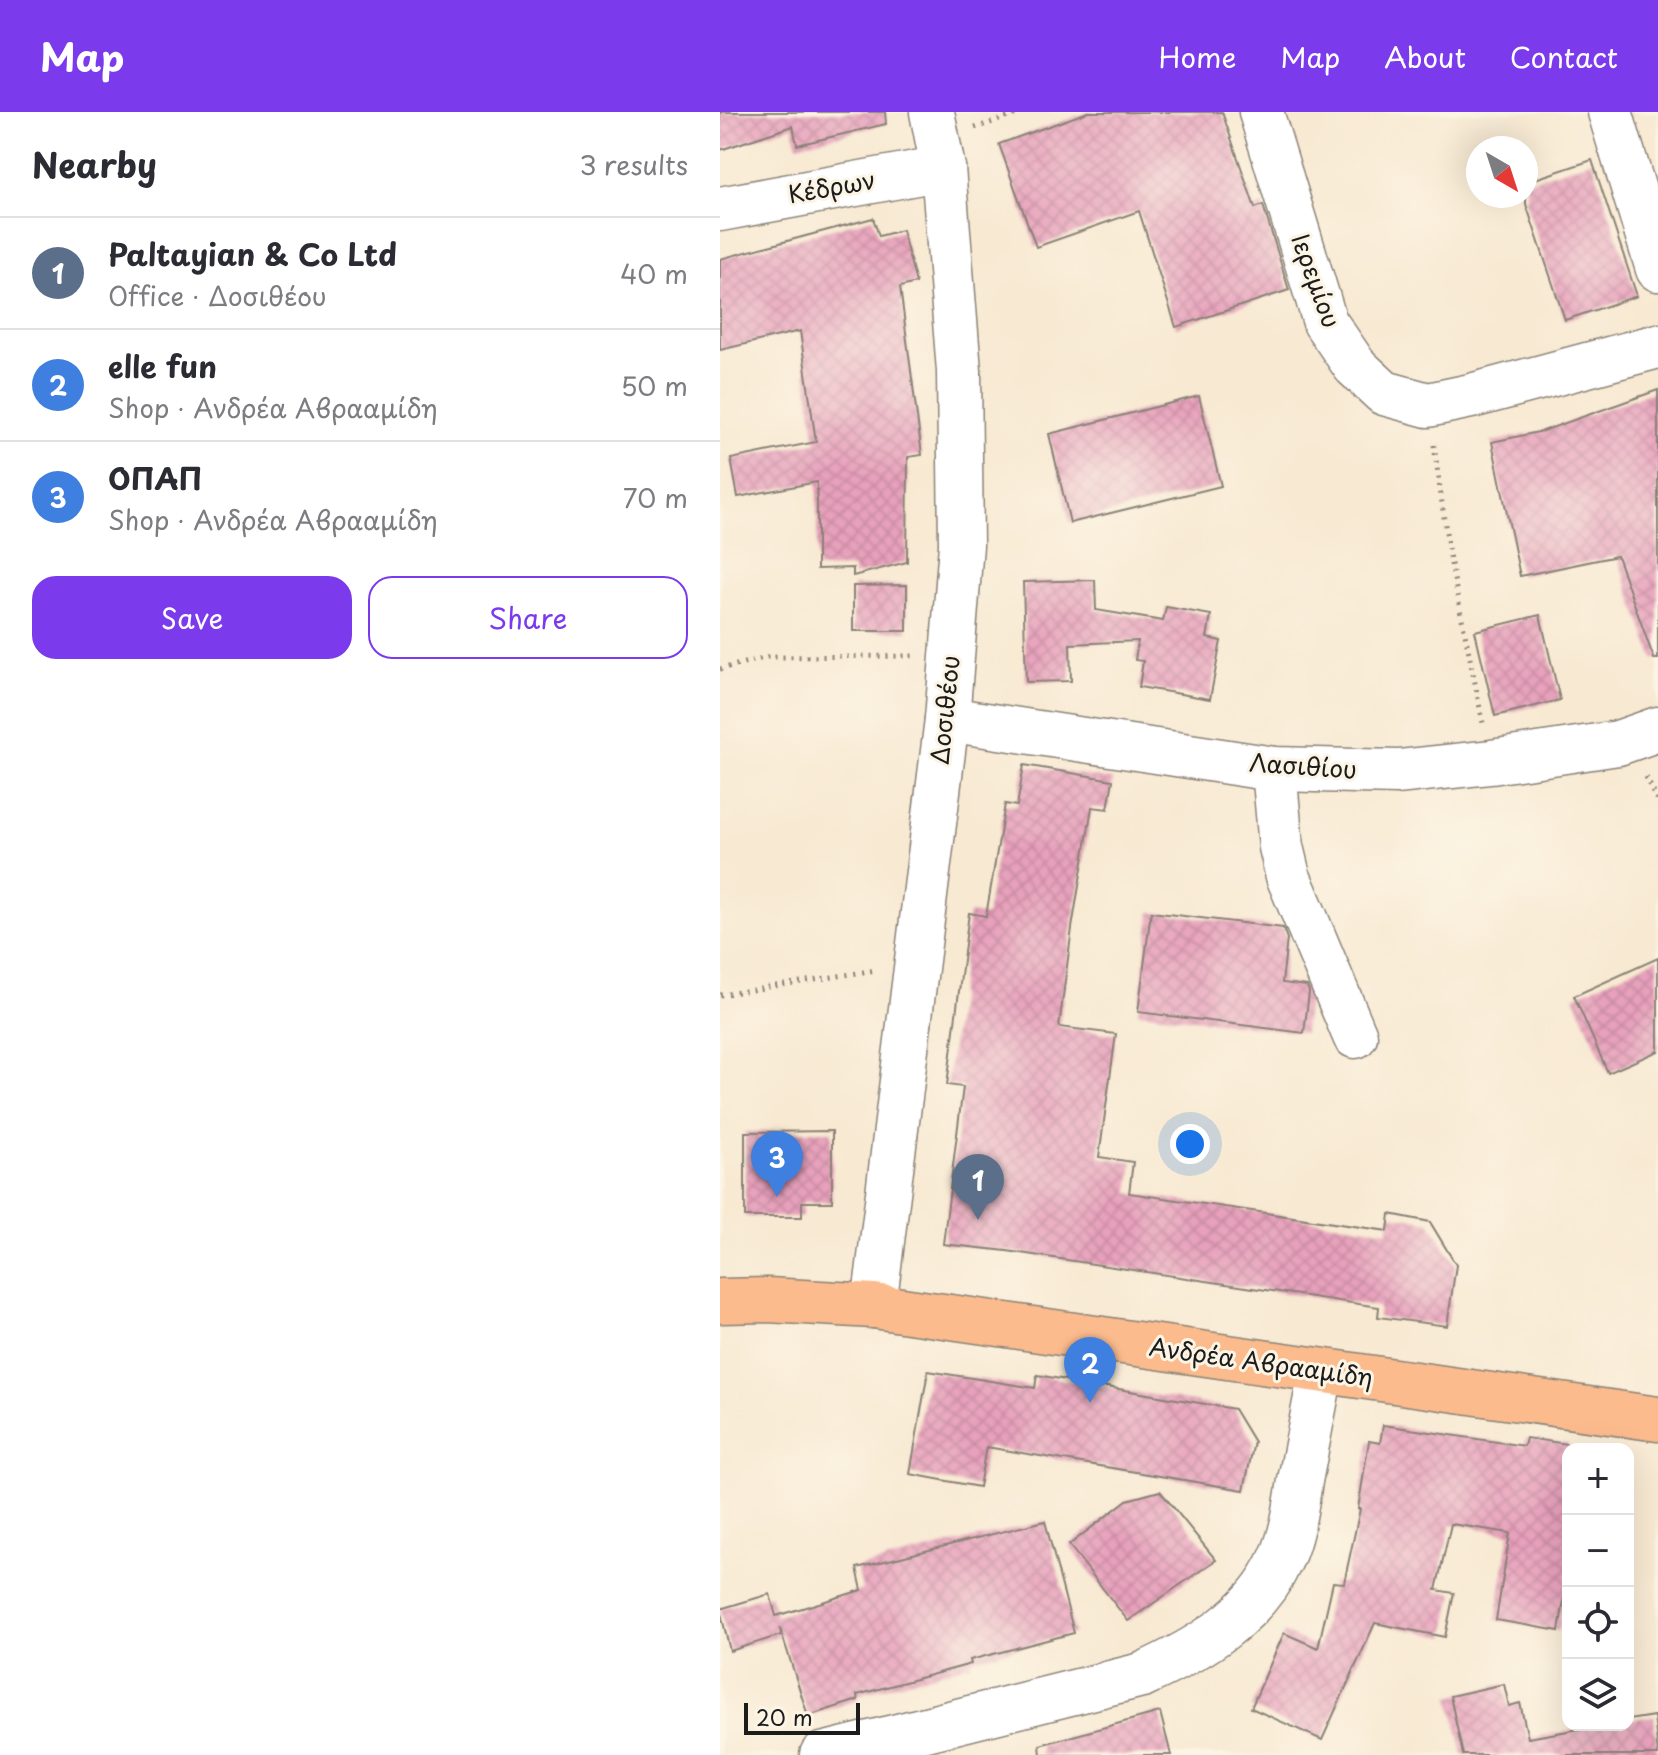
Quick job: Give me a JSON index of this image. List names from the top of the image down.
{
  "streets": {
    "main road": ["Ανδρέα Αβρααμίδη"],
    "street": [
      "Κέδρων",
      "Ιερεμίου",
      "Δοσιθέου",
      "Λασιθίου"
    ]
  },
  "crossings": [
    ["Κέδρων", "Δοσιθέου"],
    ["Δοσιθέου", "Λασιθίου"],
    ["Δοσιθέου", "Ανδρέα Αβρααμίδη"]
  ],
  "scale_bar": "20 m",
  "north": "bottom right",
  "page": {
    "header": "Map",
    "nav": [
      "Home",
      "Map",
      "About",
      "Contact"
    ],
    "heading": ["Nearby", "3 results"],
    "list": [
      {
        "mark": "1",
        "name": "Paltayian & Co Ltd",
        "note": "Office · Δοσιθέου",
        "value": "40 m"
      },
      {
        "mark": "2",
        "name": "elle fun",
        "note": "Shop · Ανδρέα Αβρααμίδη",
        "value": "50 m"
      },
      {
        "mark": "3",
        "name": "ΟΠΑΠ",
        "note": "Shop · Ανδρέα Αβρααμίδη",
        "value": "70 m"
      }
    ],
    "buttons": ["Save", "Share"],
    "pins": ["3", "1", "2"],
    "map_buttons": ["+", "−"],
    "scale": "20 m"
  }
}
